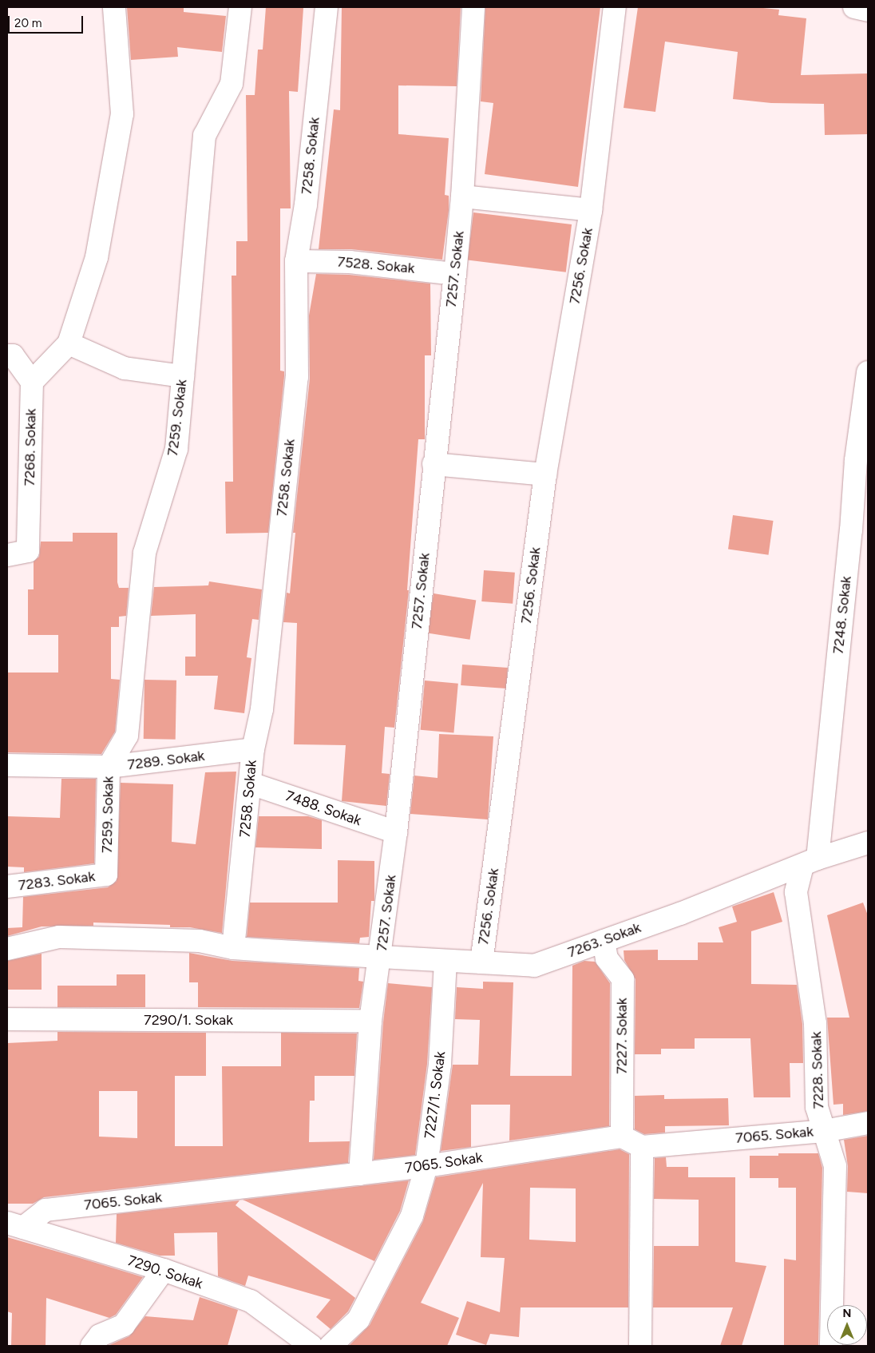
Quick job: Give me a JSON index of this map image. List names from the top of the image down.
{
  "streets": {
    "street": [
      "7258. Sokak",
      "7528. Sokak",
      "7256. Sokak",
      "7257. Sokak",
      "7259. Sokak",
      "7268. Sokak",
      "7248. Sokak",
      "7289. Sokak",
      "7488. Sokak",
      "7283. Sokak",
      "7263. Sokak",
      "7290/1. Sokak",
      "7227. Sokak",
      "7228. Sokak",
      "7227/1. Sokak",
      "7065. Sokak",
      "7290. Sokak"
    ]
  },
  "crossings": [
    ["7258. Sokak", "7528. Sokak"],
    ["7258. Sokak", "7289. Sokak"],
    ["7258. Sokak", "7488. Sokak"],
    ["7258. Sokak", "7263. Sokak"],
    ["7528. Sokak", "7257. Sokak"],
    ["7256. Sokak", "7257. Sokak"],
    ["7256. Sokak", "7263. Sokak"],
    ["7257. Sokak", "7488. Sokak"],
    ["7257. Sokak", "7263. Sokak"],
    ["7257. Sokak", "7290/1. Sokak"],
    ["7257. Sokak", "7065. Sokak"],
    ["7259. Sokak", "7289. Sokak"],
    ["7259. Sokak", "7283. Sokak"],
    ["7248. Sokak", "7263. Sokak"],
    ["7248. Sokak", "7228. Sokak"],
    ["7263. Sokak", "7227. Sokak"],
    ["7263. Sokak", "7228. Sokak"],
    ["7263. Sokak", "7227/1. Sokak"],
    ["7227. Sokak", "7065. Sokak"],
    ["7228. Sokak", "7065. Sokak"],
    ["7227/1. Sokak", "7065. Sokak"],
    ["7065. Sokak", "7290. Sokak"]
  ],
  "scale_bar": "20 m",
  "north": "top"
}
